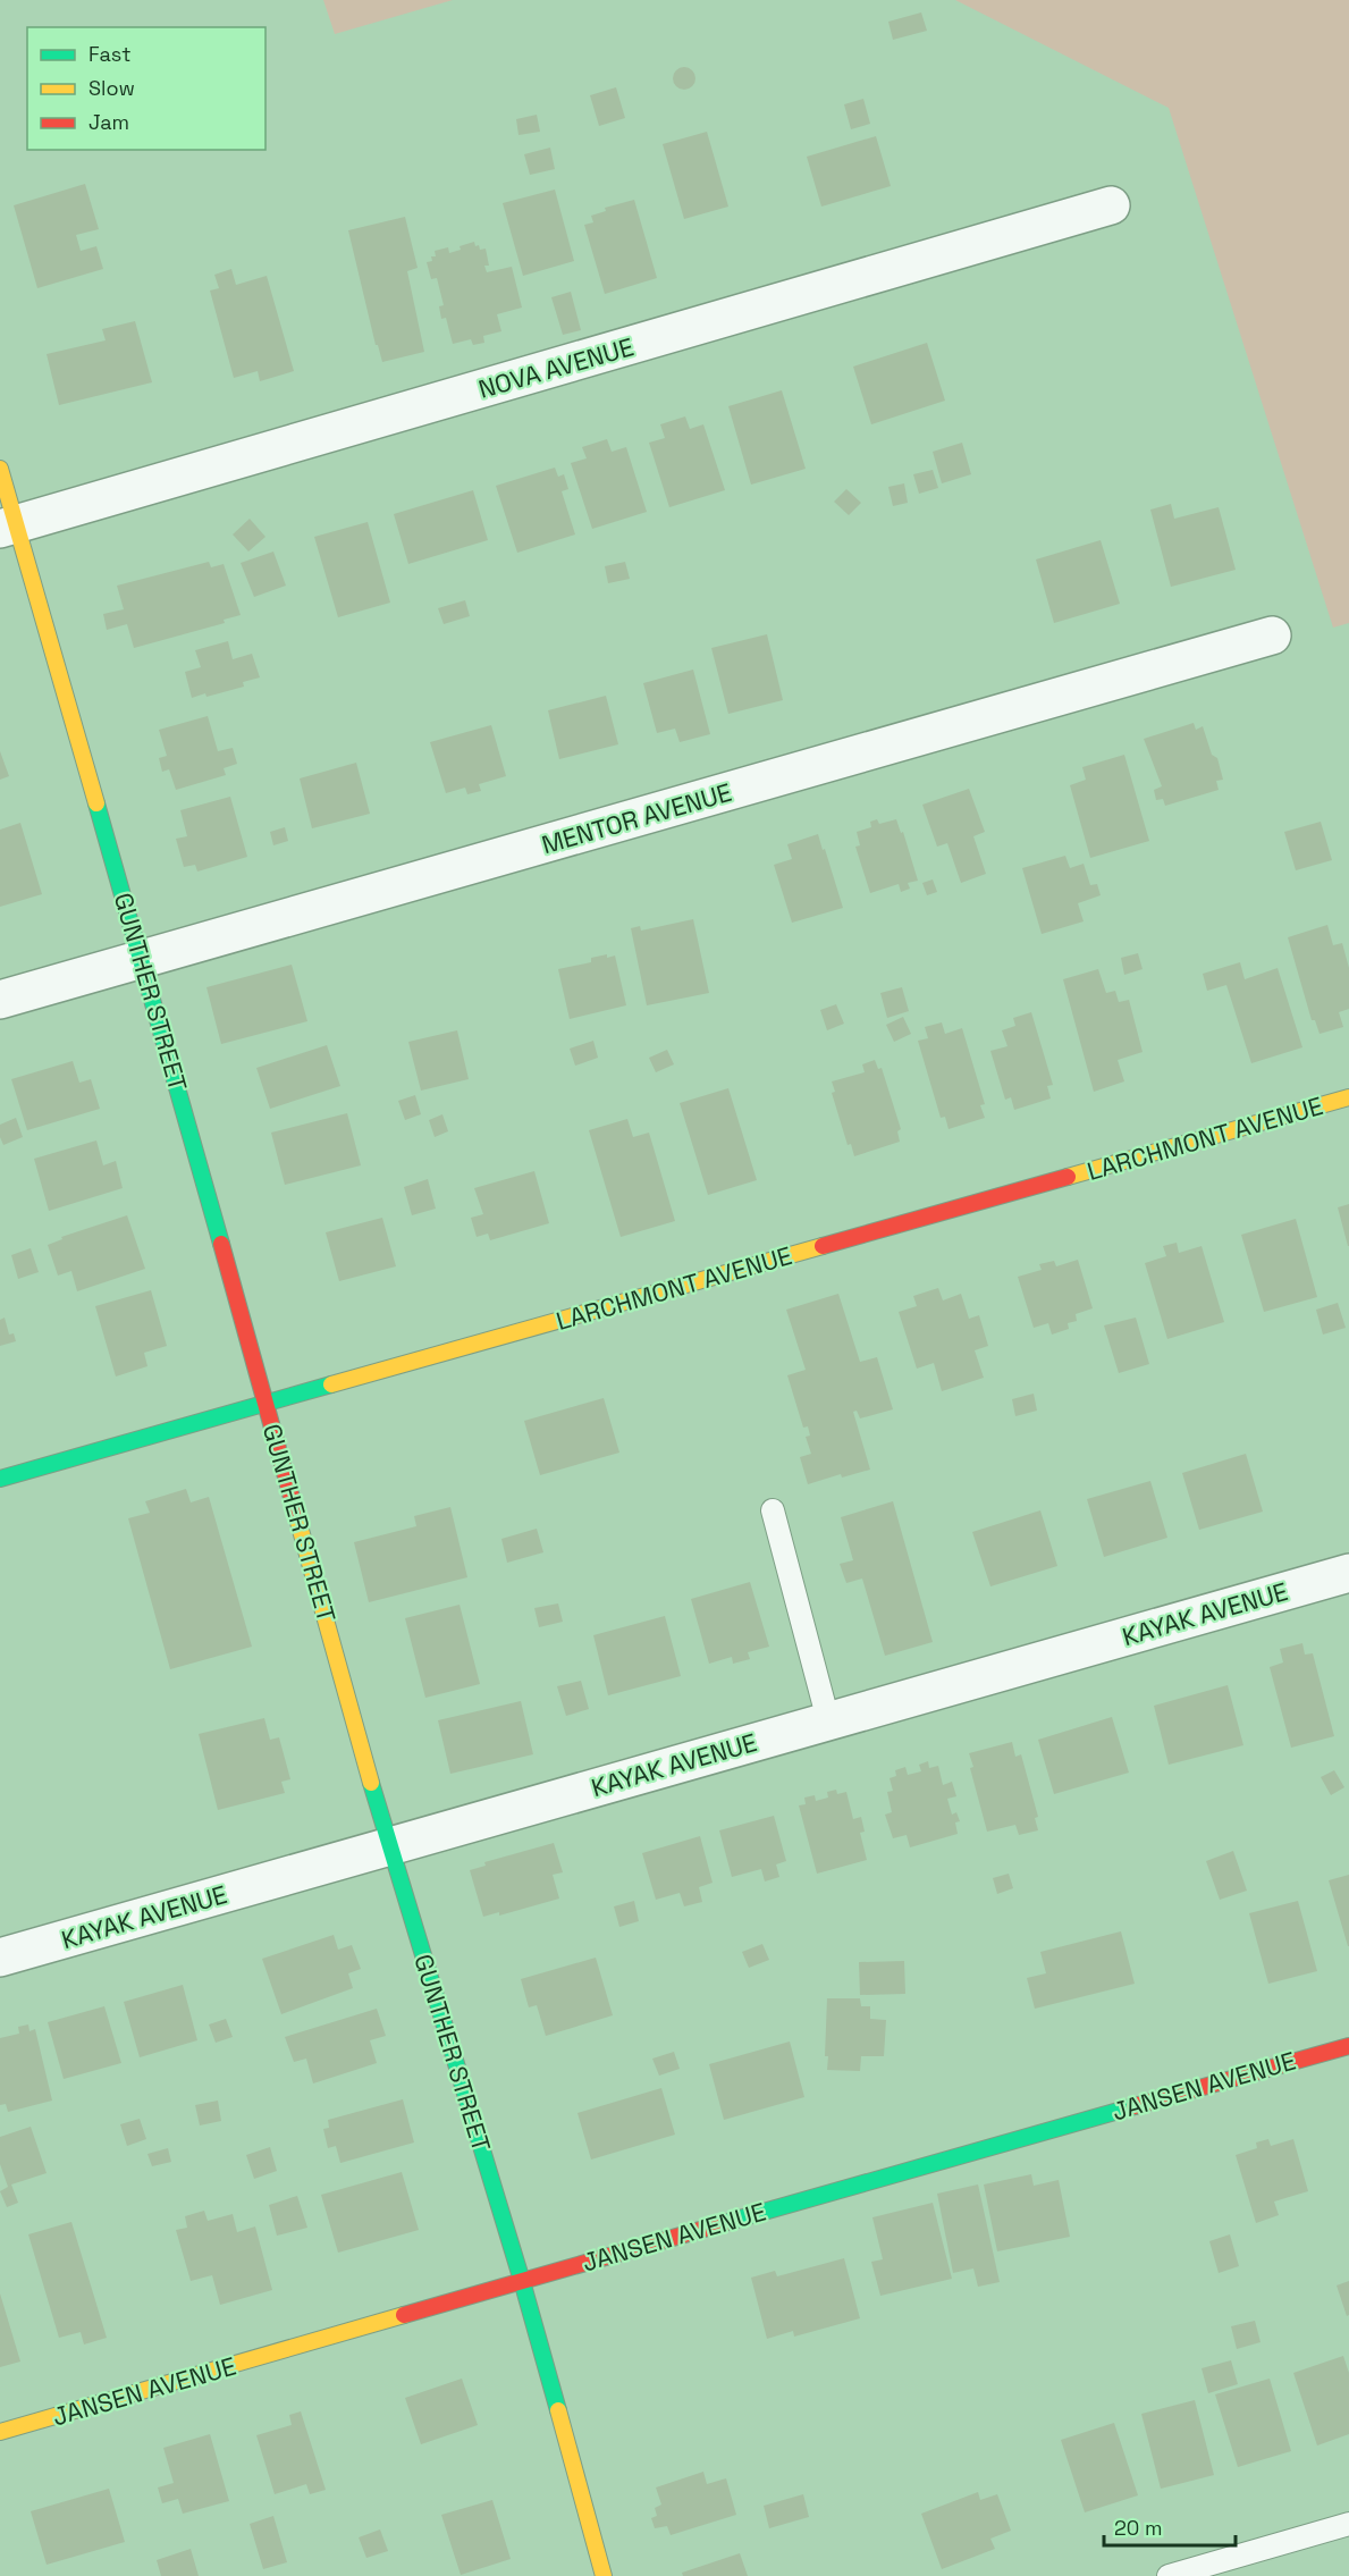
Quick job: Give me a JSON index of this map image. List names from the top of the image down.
{
  "streets": {
    "street": [
      "NOVA AVENUE",
      "MENTOR AVENUE",
      "GUNTHER STREET",
      "LARCHMONT AVENUE",
      "KAYAK AVENUE",
      "JANSEN AVENUE"
    ]
  },
  "crossings": [
    ["NOVA AVENUE", "GUNTHER STREET"],
    ["MENTOR AVENUE", "GUNTHER STREET"],
    ["GUNTHER STREET", "LARCHMONT AVENUE"],
    ["GUNTHER STREET", "KAYAK AVENUE"],
    ["GUNTHER STREET", "JANSEN AVENUE"]
  ],
  "legend": ["Fast", "Slow", "Jam"],
  "scale_bar": "20 m"
}
